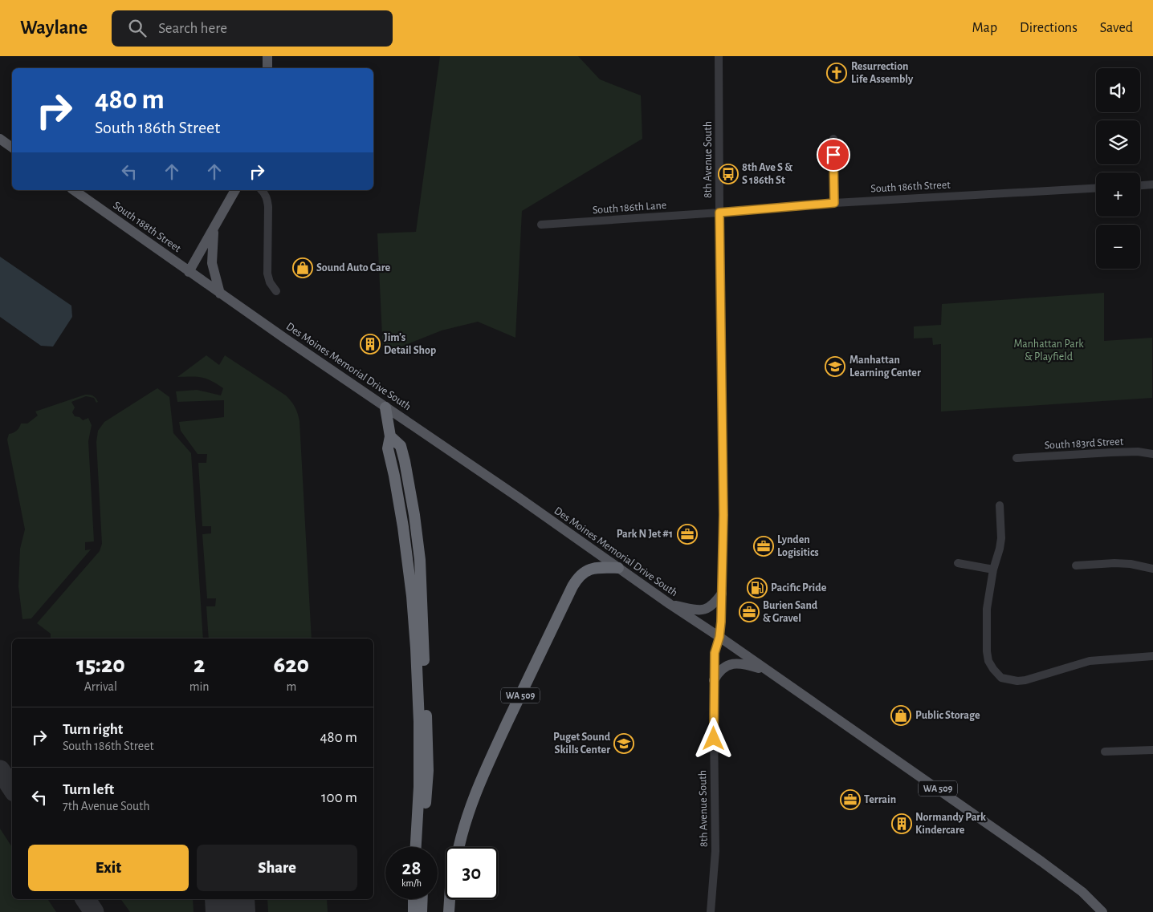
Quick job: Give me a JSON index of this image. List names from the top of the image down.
{
  "streets": {
    "highway": ["WA 509"],
    "main road": ["South 188th Street", "Des Moines Memorial Drive South"],
    "street": [
      "8th Avenue South",
      "South 186th Street",
      "South 186th Lane",
      "South 183rd Street"
    ]
  },
  "crossings": [
    ["8th Avenue South", "South 186th Street"],
    ["8th Avenue South", "South 186th Lane"],
    ["8th Avenue South", "Des Moines Memorial Drive South"],
    ["South 186th Street", "South 186th Lane"],
    ["South 188th Street", "Des Moines Memorial Drive South"],
    ["Des Moines Memorial Drive South", "WA 509"]
  ],
  "parks": ["Manhattan Park & Playfield"],
  "places": {
    "church": ["Resurrection Life Assembly"],
    "bus stop": ["8th Ave S & S 186th St"],
    "shop": ["Sound Auto Care", "Public Storage"],
    "building": ["Jim's Detail Shop", "Normandy Park Kindercare"],
    "school or university": ["Manhattan Learning Center", "Puget Sound Skills Center"],
    "office": [
      "Park N Jet #1",
      "Lynden Logisitics",
      "Burien Sand & Gravel",
      "Terrain"
    ],
    "fuel station": ["Pacific Pride"]
  },
  "page": {
    "header": "Waylane",
    "search": "Search here",
    "nav": ["Map", "Directions", "Saved"],
    "map_buttons": ["+", "−"],
    "turn": ["480 m", "South 186th Street"],
    "eta": [
      "15:20",
      "Arrival",
      "2",
      "min",
      "620",
      "m"
    ],
    "list": [
      {
        "name": "Turn right",
        "note": "South 186th Street",
        "value": "480 m"
      },
      {
        "name": "Turn left",
        "note": "7th Avenue South",
        "value": "100 m"
      }
    ],
    "buttons": ["Exit", "Share"],
    "speed": "28 km/h",
    "limit": "30"
  }
}
